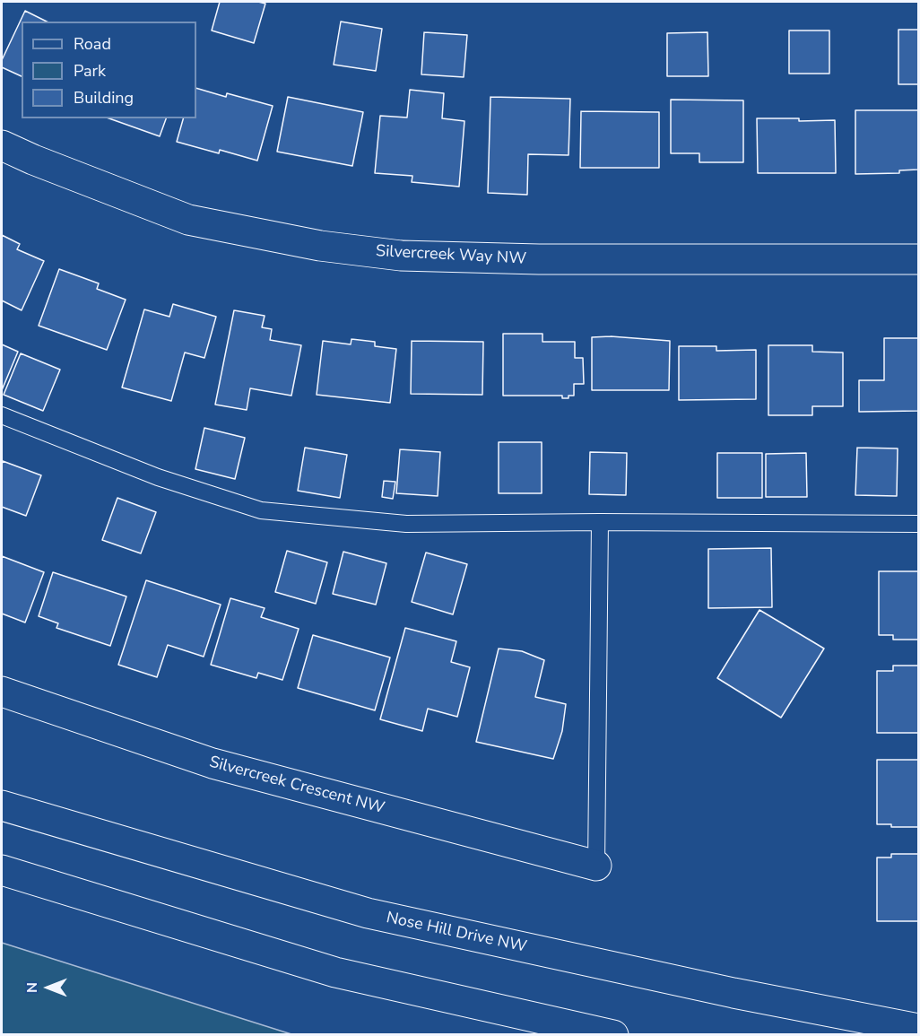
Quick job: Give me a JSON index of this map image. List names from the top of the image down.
{
  "streets": {
    "main road": ["Silvercreek Way NW", "Silvercreek Crescent NW", "Nose Hill Drive NW"]
  },
  "legend": ["Road", "Park", "Building"],
  "north": "left"
}
